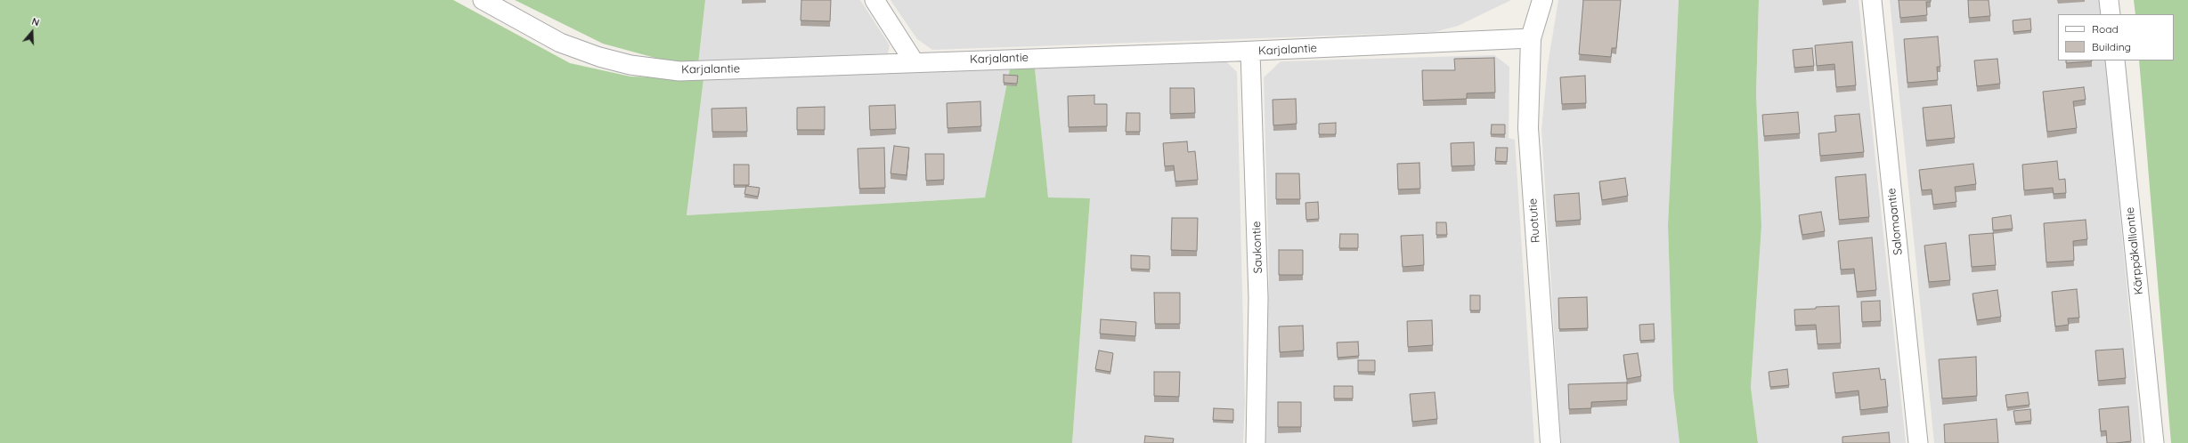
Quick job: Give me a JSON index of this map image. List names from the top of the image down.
{
  "streets": {
    "street": [
      "Karjalantie",
      "Ruotutie",
      "Salomaantie",
      "Saukontie",
      "Kärppäkalliontie"
    ]
  },
  "crossings": [
    ["Karjalantie", "Ruotutie"],
    ["Karjalantie", "Saukontie"]
  ],
  "legend": ["Road", "Building"],
  "north": "top"
}
